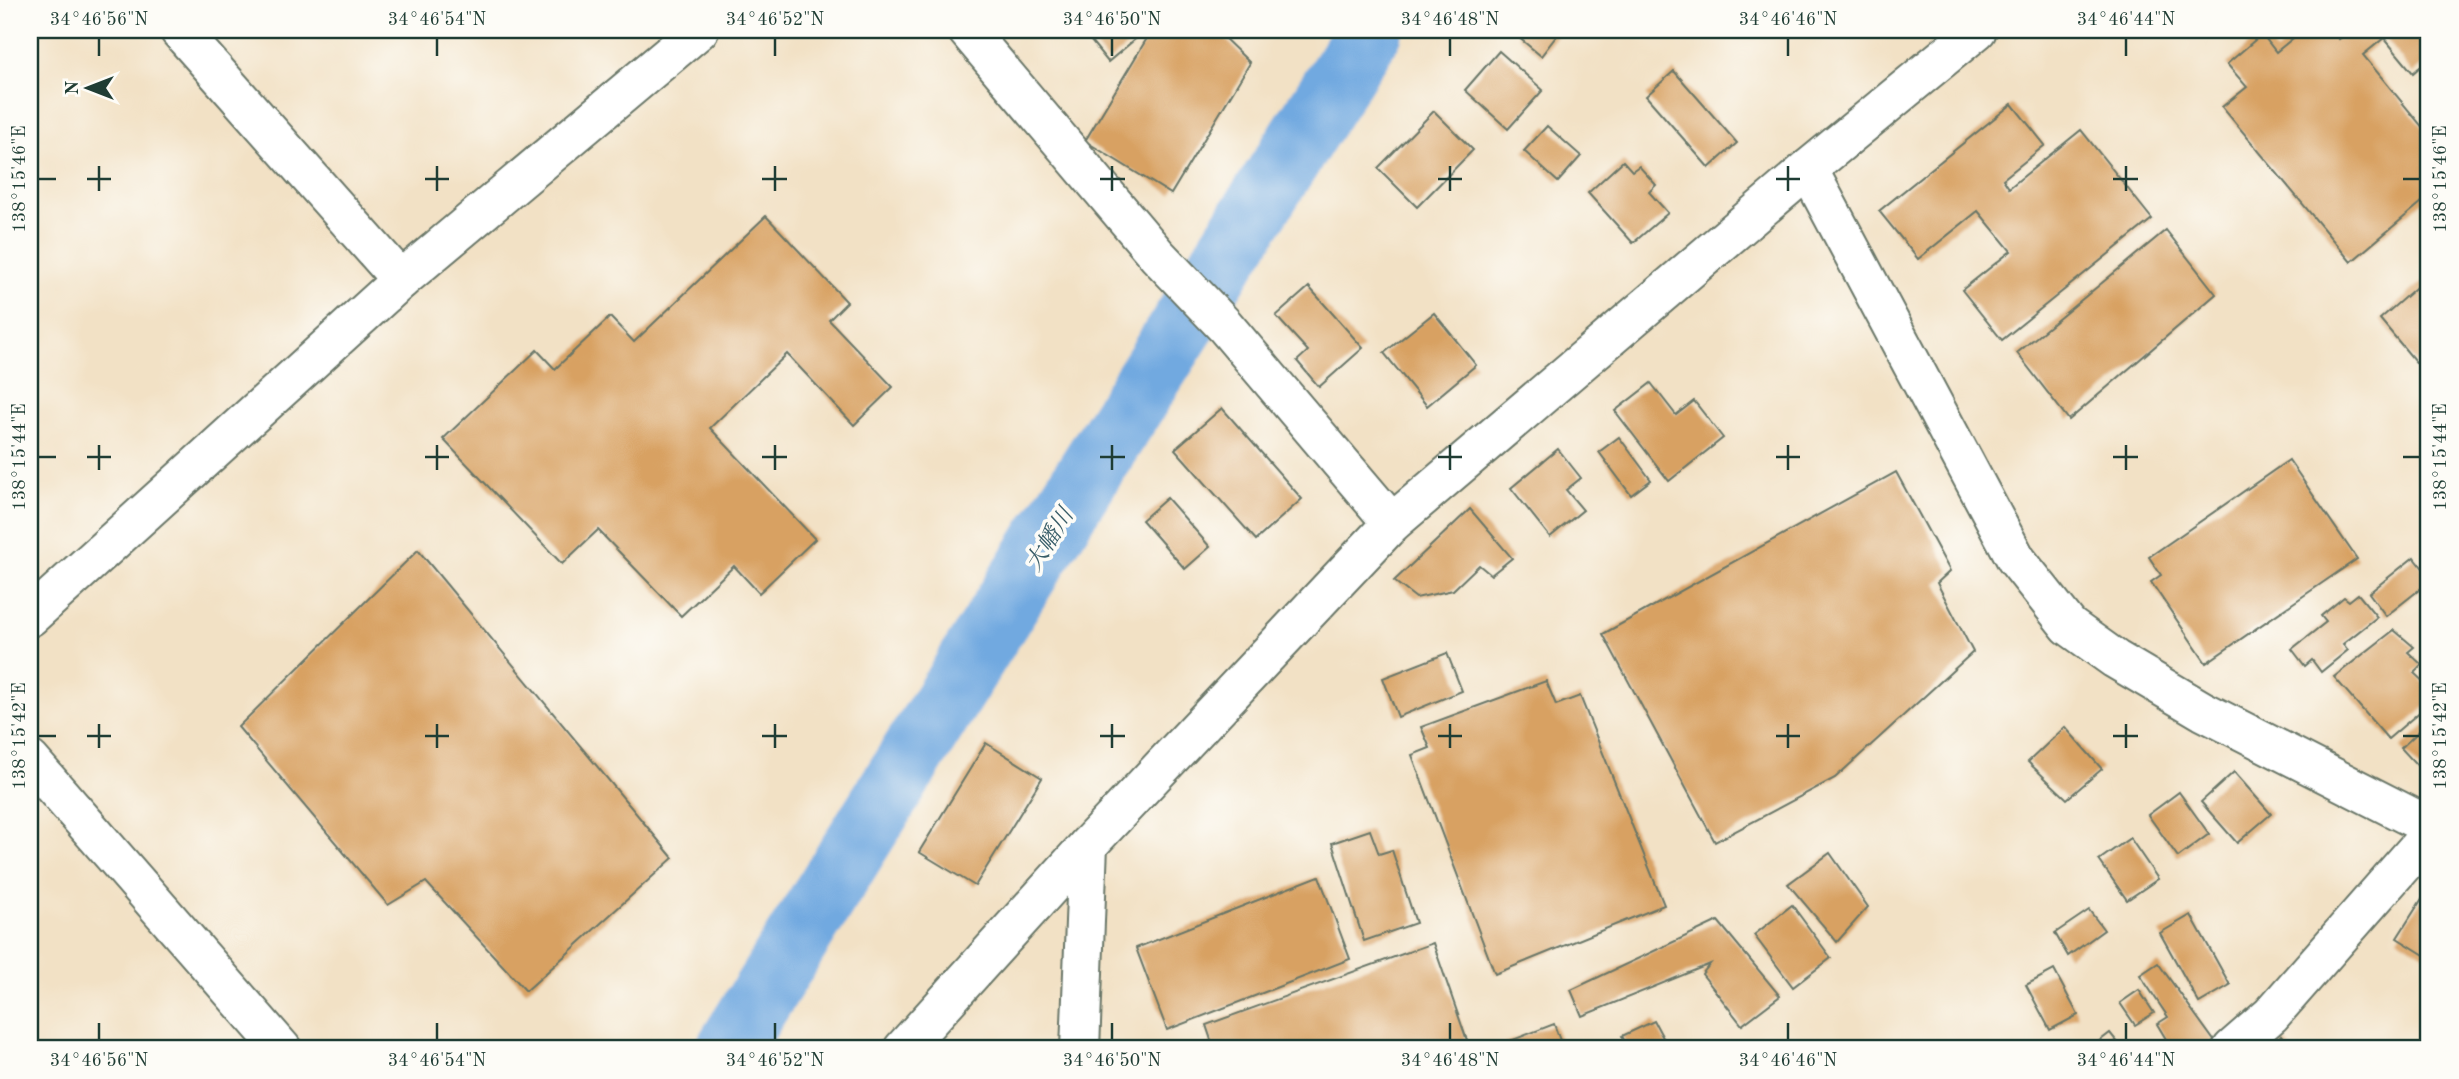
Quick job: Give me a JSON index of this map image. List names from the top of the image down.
{
  "water": ["大幡川"],
  "north": "left",
  "coordinates": [
    "34°46'56\"N",
    "34°46'54\"N",
    "34°46'52\"N",
    "34°46'50\"N",
    "34°46'48\"N",
    "34°46'46\"N",
    "34°46'44\"N",
    "138°15'46\"E",
    "138°15'44\"E",
    "138°15'42\"E"
  ]
}
